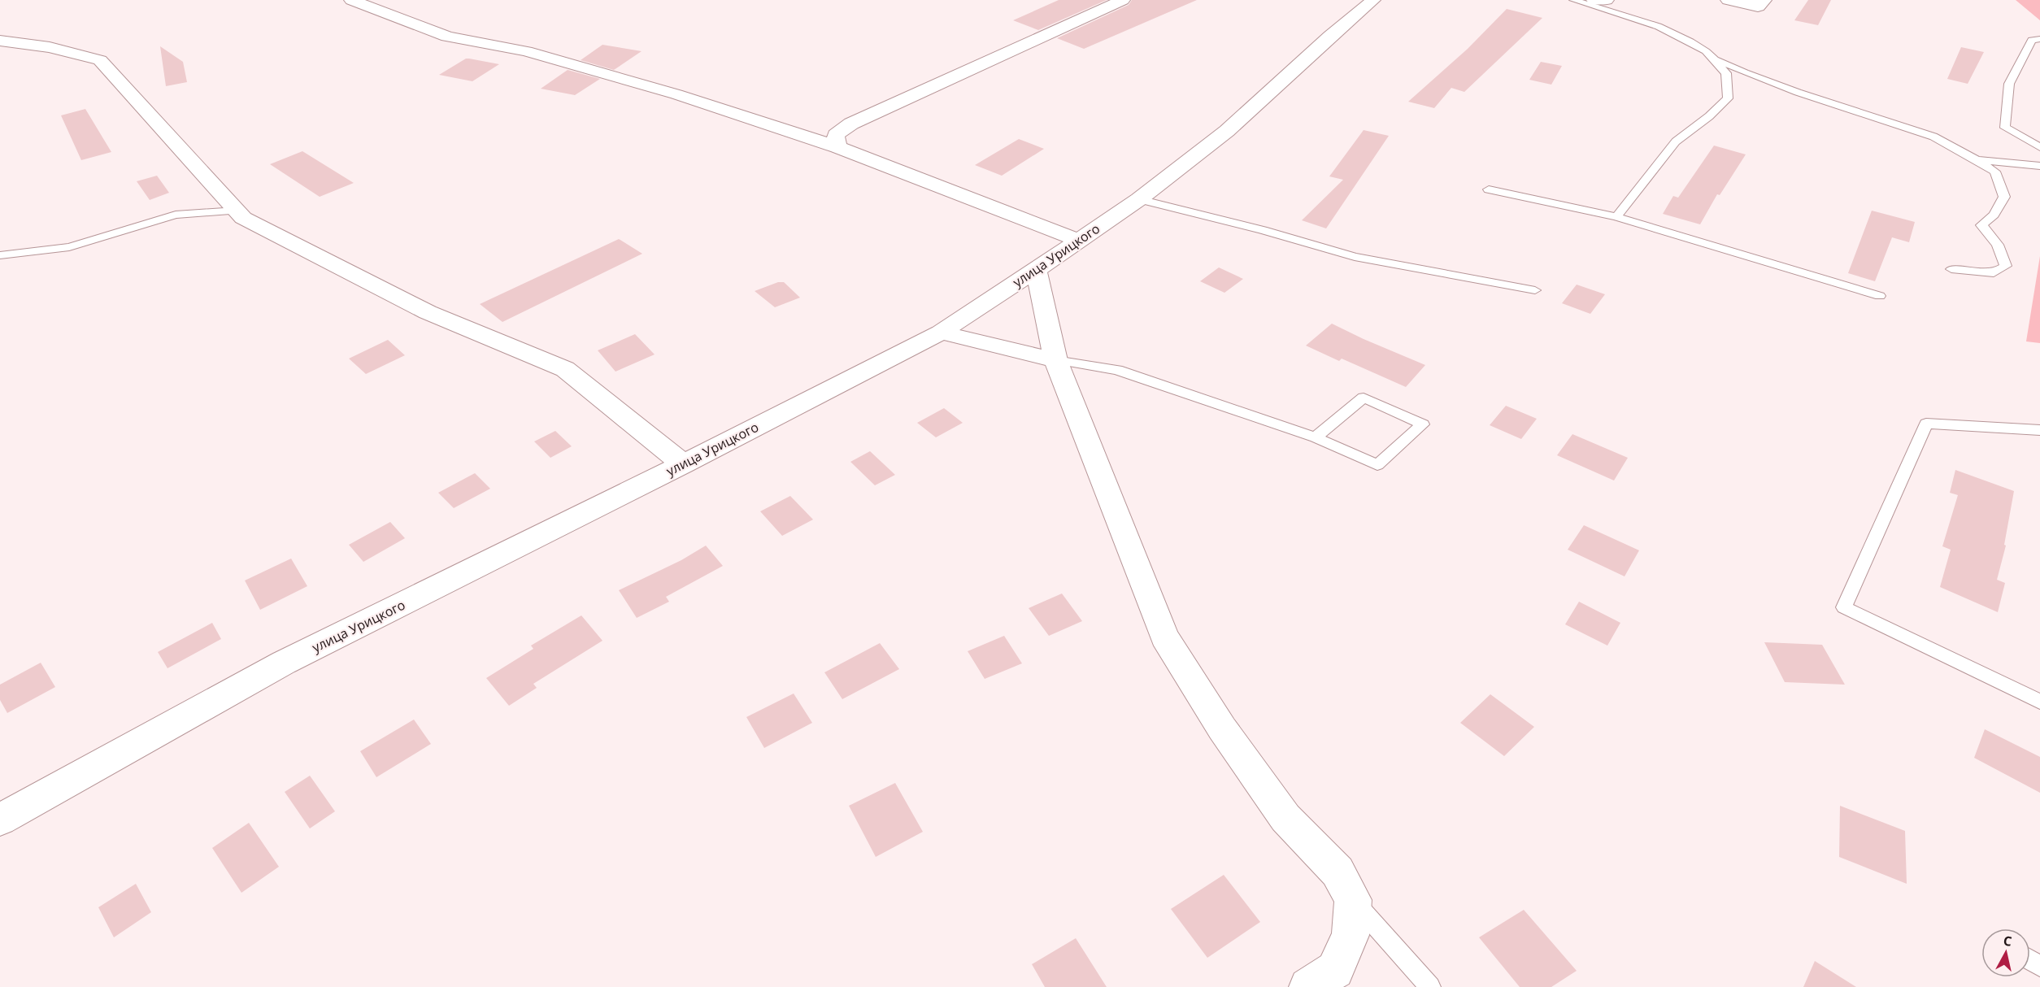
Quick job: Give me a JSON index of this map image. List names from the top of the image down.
{
  "streets": {
    "street": ["улица Урицкого"]
  },
  "north": "top"
}
